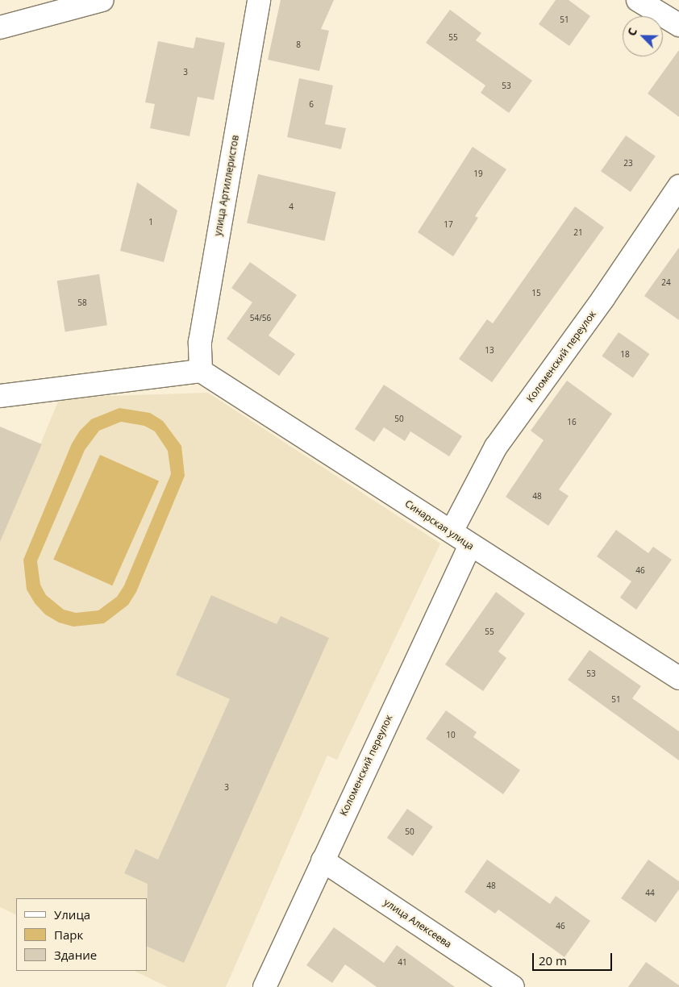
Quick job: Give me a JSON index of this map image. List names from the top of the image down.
{
  "streets": {
    "street": [
      "улица Артиллеристов",
      "Коломенский переулок",
      "Синарская улица",
      "улица Алексеева"
    ]
  },
  "crossings": [
    ["улица Артиллеристов", "Синарская улица"],
    ["Коломенский переулок", "Синарская улица"],
    ["Коломенский переулок", "улица Алексеева"]
  ],
  "house_numbers": [
    "51",
    "55",
    "8",
    "3",
    "53",
    "6",
    "23",
    "19",
    "4",
    "1",
    "17",
    "21",
    "24",
    "15",
    "58",
    "54/56",
    "13",
    "18",
    "50",
    "16",
    "48",
    "46",
    "55",
    "53",
    "51",
    "10",
    "3",
    "50",
    "48",
    "44",
    "46",
    "41"
  ],
  "legend": ["Улица", "Парк", "Здание"],
  "scale_bar": "20 m",
  "north": "top left"
}
